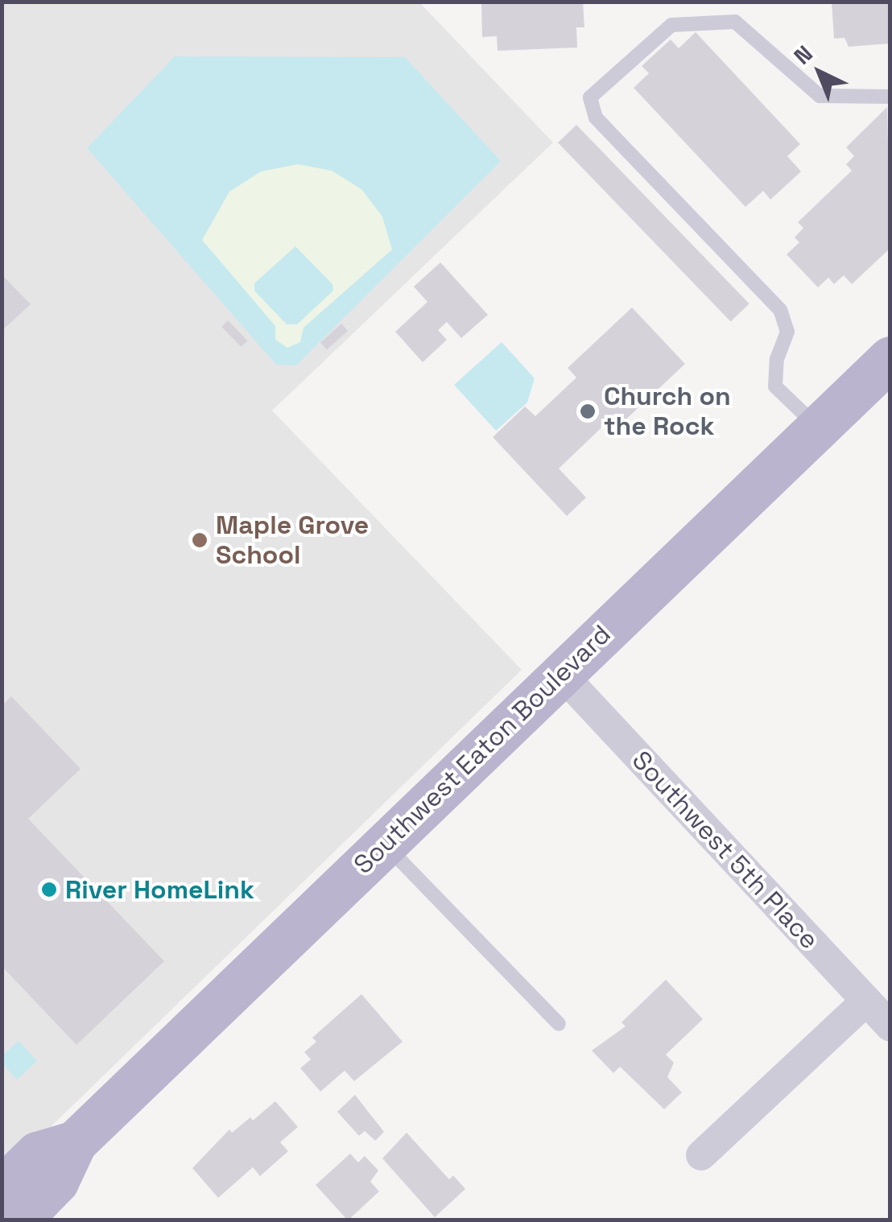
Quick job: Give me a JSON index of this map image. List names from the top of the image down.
{
  "streets": {
    "main road": ["Southwest Eaton Boulevard"],
    "street": ["Southwest 5th Place"]
  },
  "crossings": [
    ["Southwest Eaton Boulevard", "Southwest 5th Place"]
  ],
  "places": ["Church on the Rock", "Maple Grove School", "River HomeLink"],
  "north": "top left"
}
